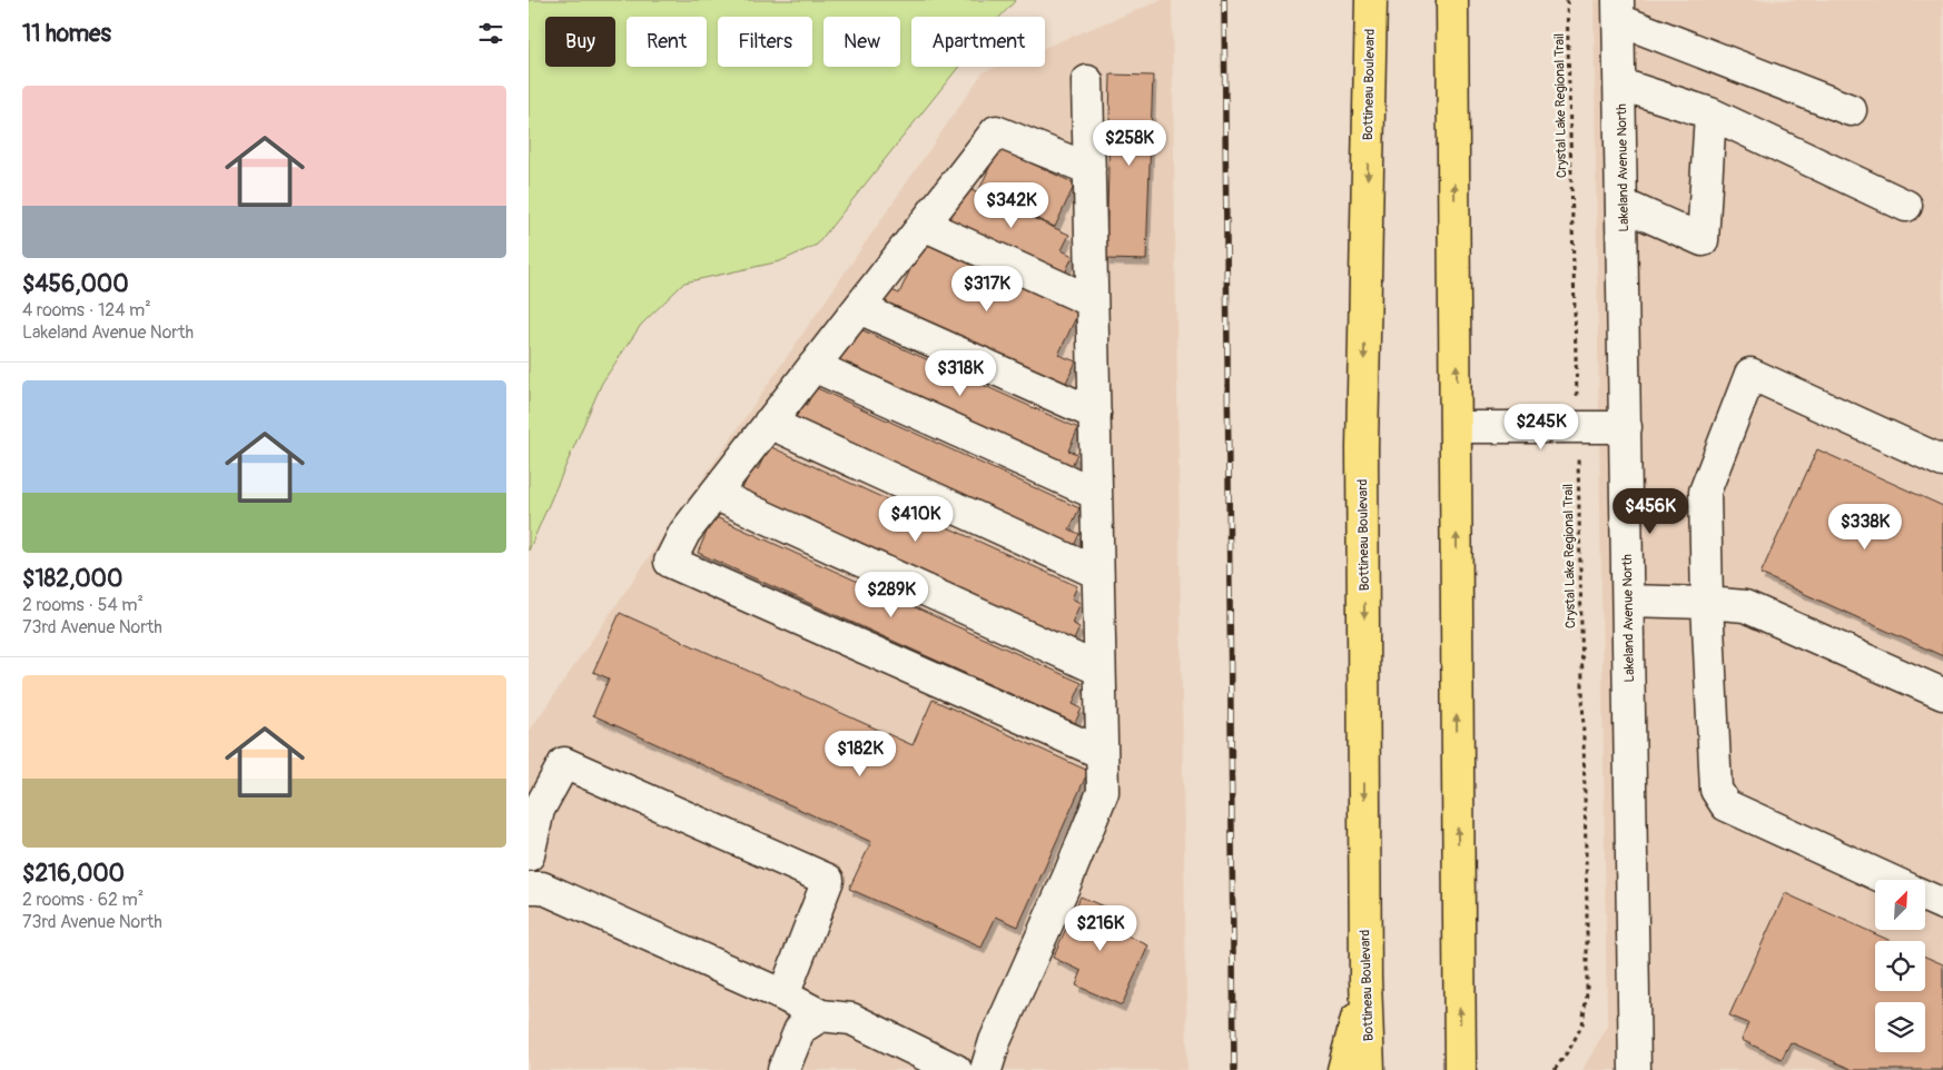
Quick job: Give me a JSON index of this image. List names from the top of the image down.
{
  "streets": {
    "highway": ["Bottineau Boulevard"],
    "street": ["Lakeland Avenue North"],
    "path": ["Crystal Lake Regional Trail"]
  },
  "north": "top right",
  "page": {
    "heading": "11 homes",
    "chip": [
      "Buy",
      "Rent",
      "Filters",
      "New",
      "Apartment"
    ],
    "list": [
      {
        "name": "$456,000",
        "note": "4 rooms · 124 m² · Lakeland Avenue North"
      },
      {
        "name": "$182,000",
        "note": "2 rooms · 54 m² · 73rd Avenue North"
      },
      {
        "name": "$216,000",
        "note": "2 rooms · 62 m² · 73rd Avenue North"
      }
    ],
    "price": [
      "$258K",
      "$342K",
      "$317K",
      "$318K",
      "$245K",
      "$456K",
      "$410K",
      "$338K",
      "$289K",
      "$182K",
      "$216K"
    ]
  }
}
